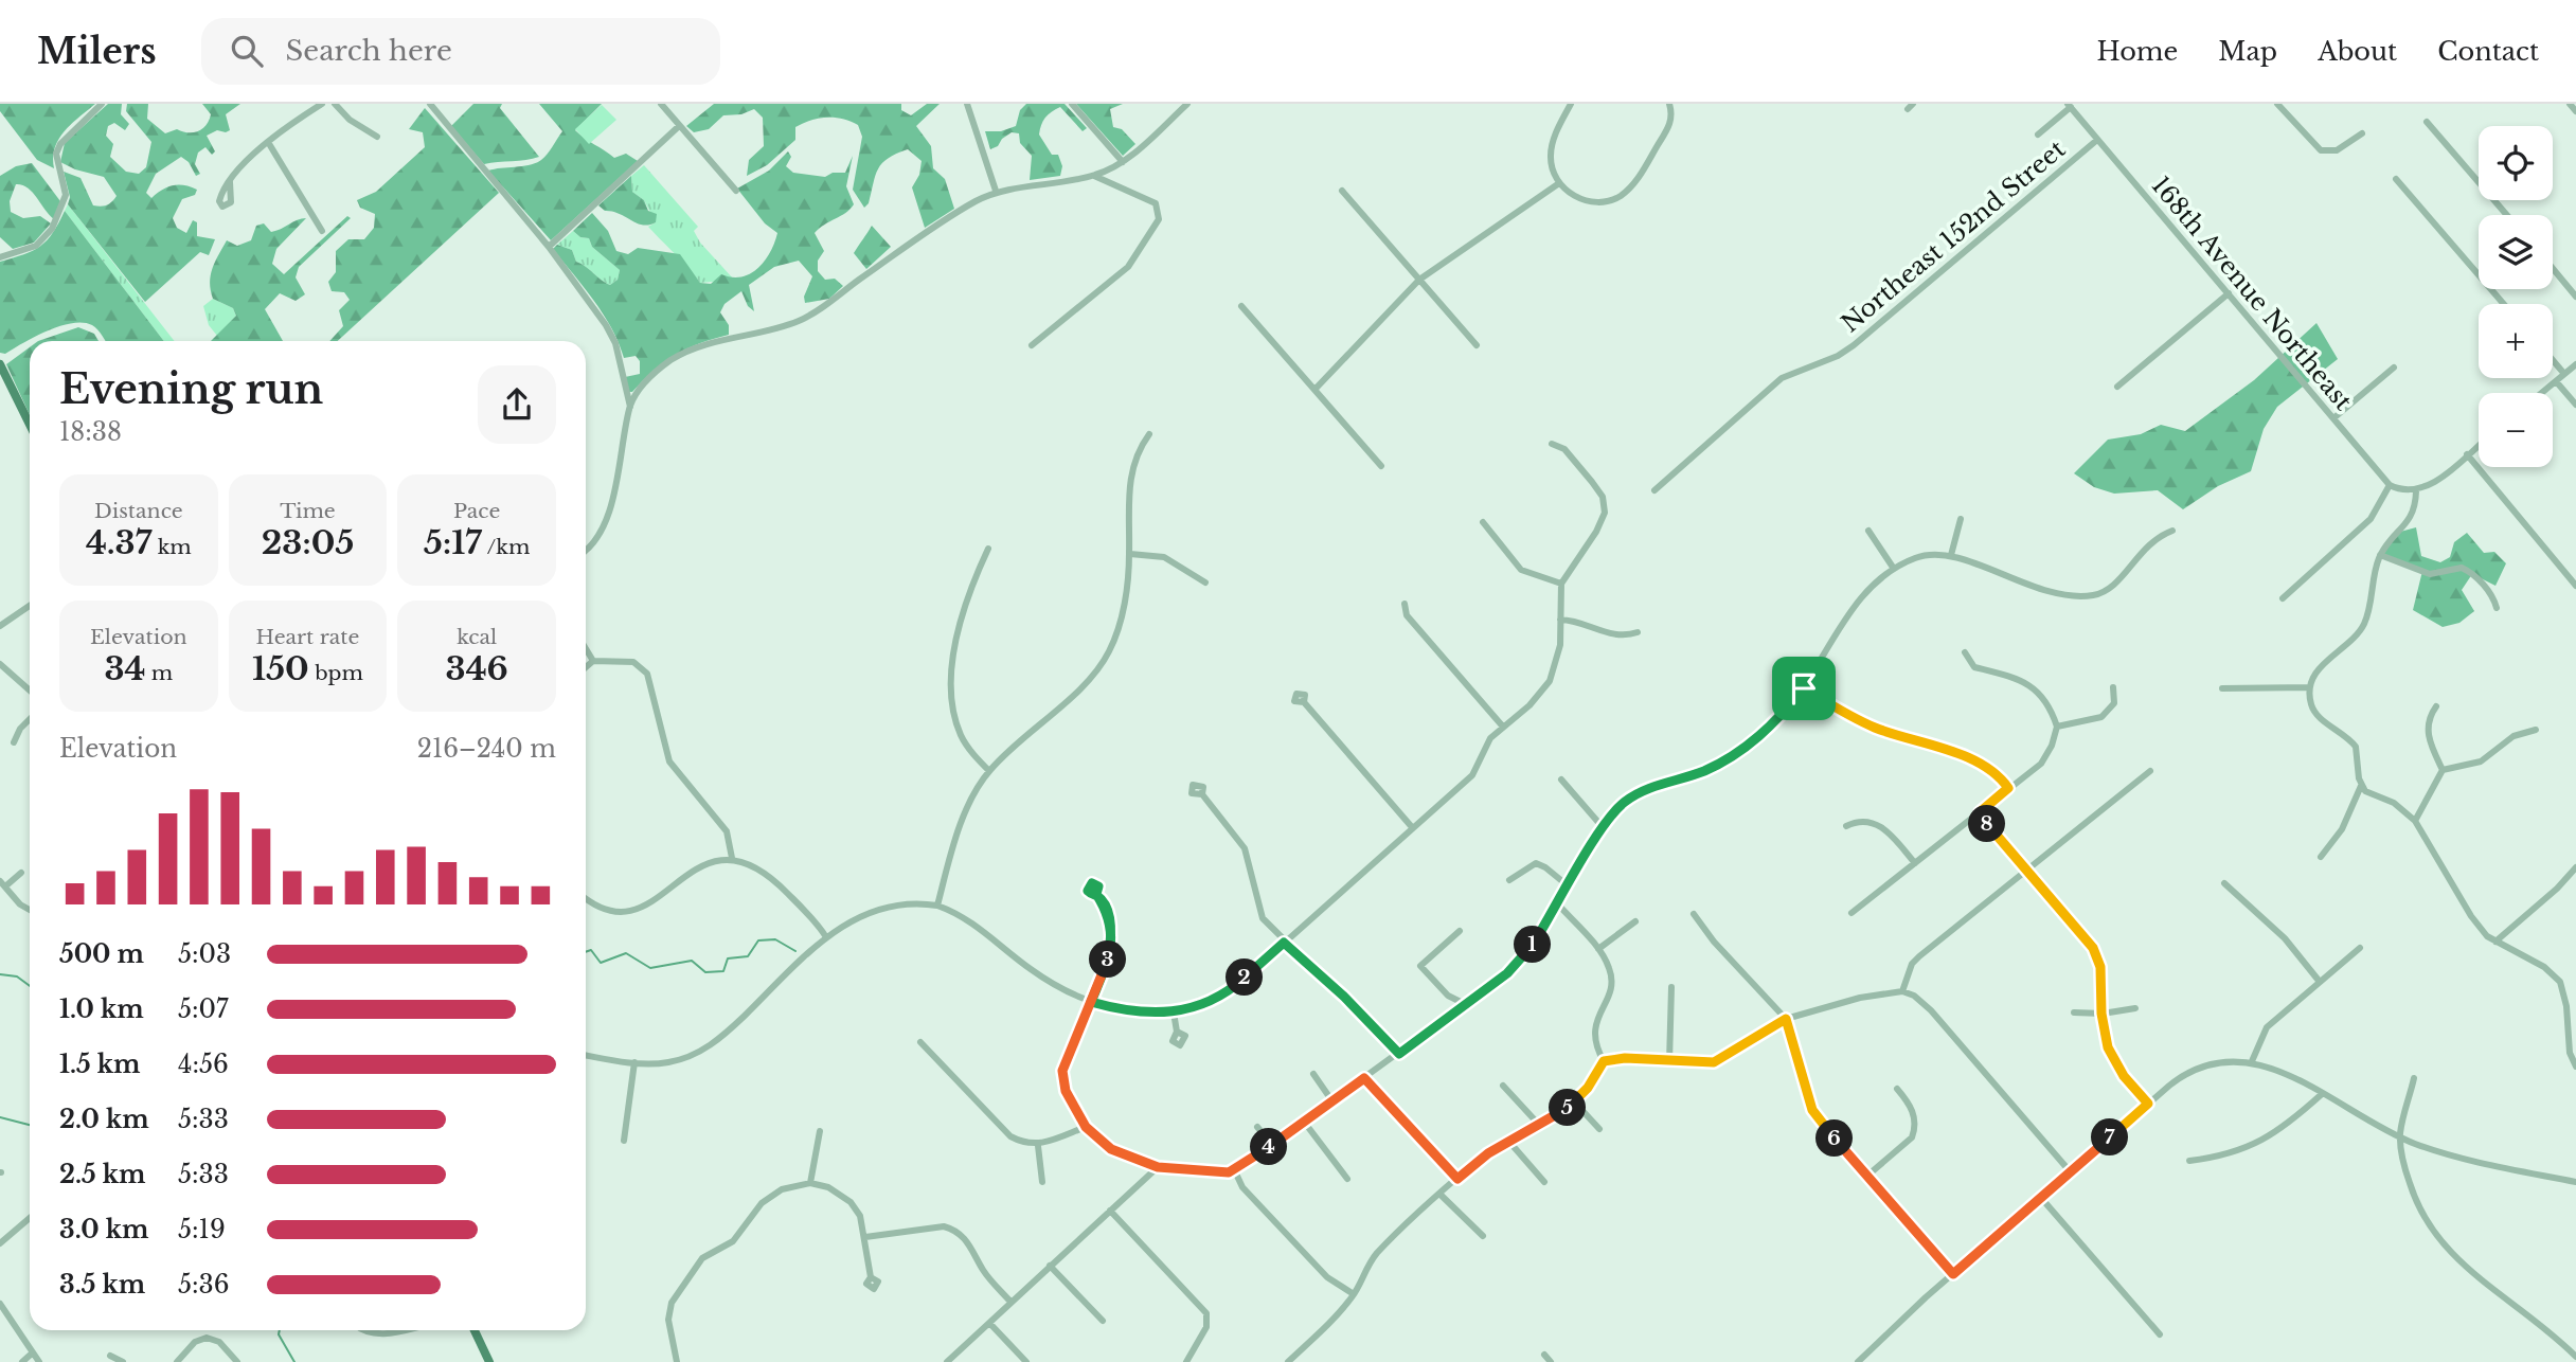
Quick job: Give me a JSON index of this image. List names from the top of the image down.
{
  "streets": {
    "street": ["Northeast 152nd Street", "168th Avenue Northeast"]
  },
  "crossings": [
    ["Northeast 152nd Street", "168th Avenue Northeast"]
  ],
  "page": {
    "header": "Milers",
    "search": "Search here",
    "nav": [
      "Home",
      "Map",
      "About",
      "Contact"
    ],
    "map_buttons": ["+", "−"],
    "heading": ["Evening run", "18:38"],
    "stats": [
      ["Distance", "4.37 km"],
      ["Time", "23:05"],
      ["Pace", "5:17 /km"],
      ["Elevation", "34 m"],
      ["Heart rate", "150 bpm"],
      ["kcal", "346"]
    ],
    "chart": ["Elevation", "216–240 m"],
    "pins": [
      "8",
      "1",
      "3",
      "2",
      "5",
      "7",
      "6",
      "4"
    ],
    "list": [
      {
        "name": "500 m",
        "note": "5:03"
      },
      {
        "name": "1.0 km",
        "note": "5:07"
      },
      {
        "name": "1.5 km",
        "note": "4:56"
      },
      {
        "name": "2.0 km",
        "note": "5:33"
      },
      {
        "name": "2.5 km",
        "note": "5:33"
      },
      {
        "name": "3.0 km",
        "note": "5:19"
      },
      {
        "name": "3.5 km",
        "note": "5:36"
      }
    ]
  }
}
